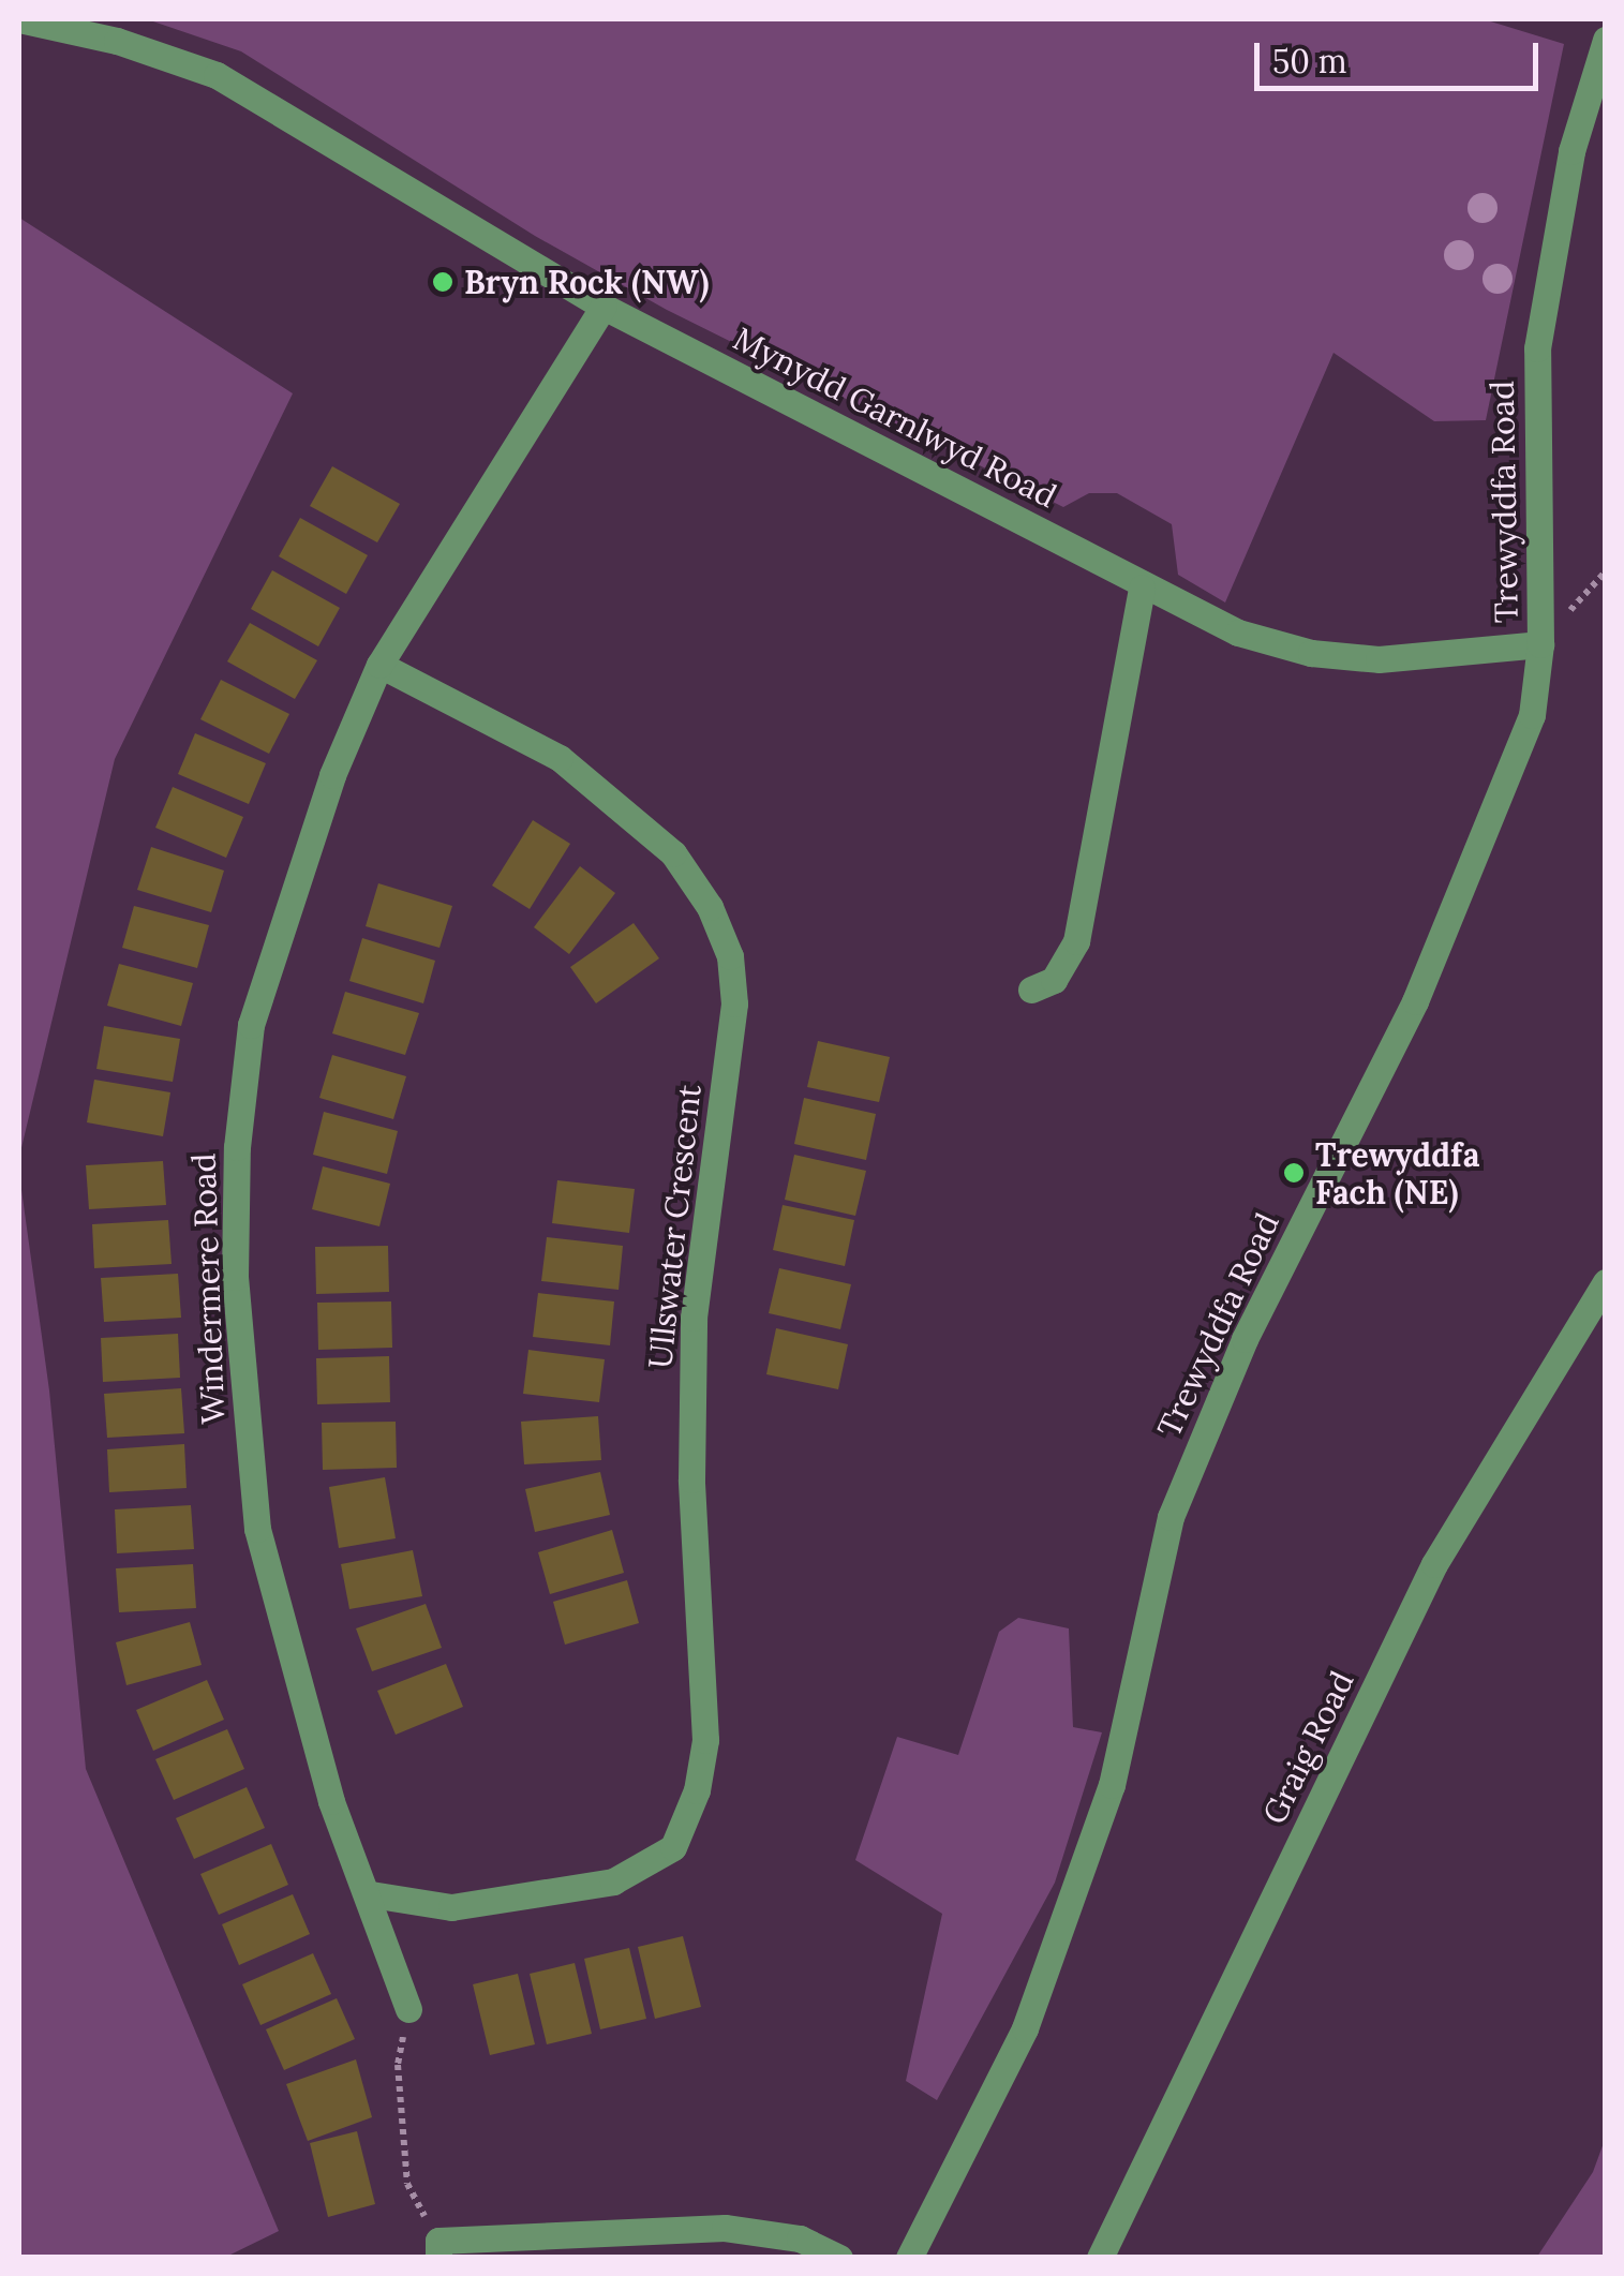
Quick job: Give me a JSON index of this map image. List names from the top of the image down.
{
  "streets": {
    "street": [
      "Mynydd Garnlwyd Road",
      "Trewyddfa Road",
      "Ullswater Crescent",
      "Windermere Road",
      "Graig Road"
    ]
  },
  "crossings": [
    ["Mynydd Garnlwyd Road", "Trewyddfa Road"],
    ["Mynydd Garnlwyd Road", "Windermere Road"],
    ["Ullswater Crescent", "Windermere Road"]
  ],
  "places": ["Bryn Rock (NW)", "Trewyddfa Fach (NE)"],
  "scale_bar": "50 m"
}
